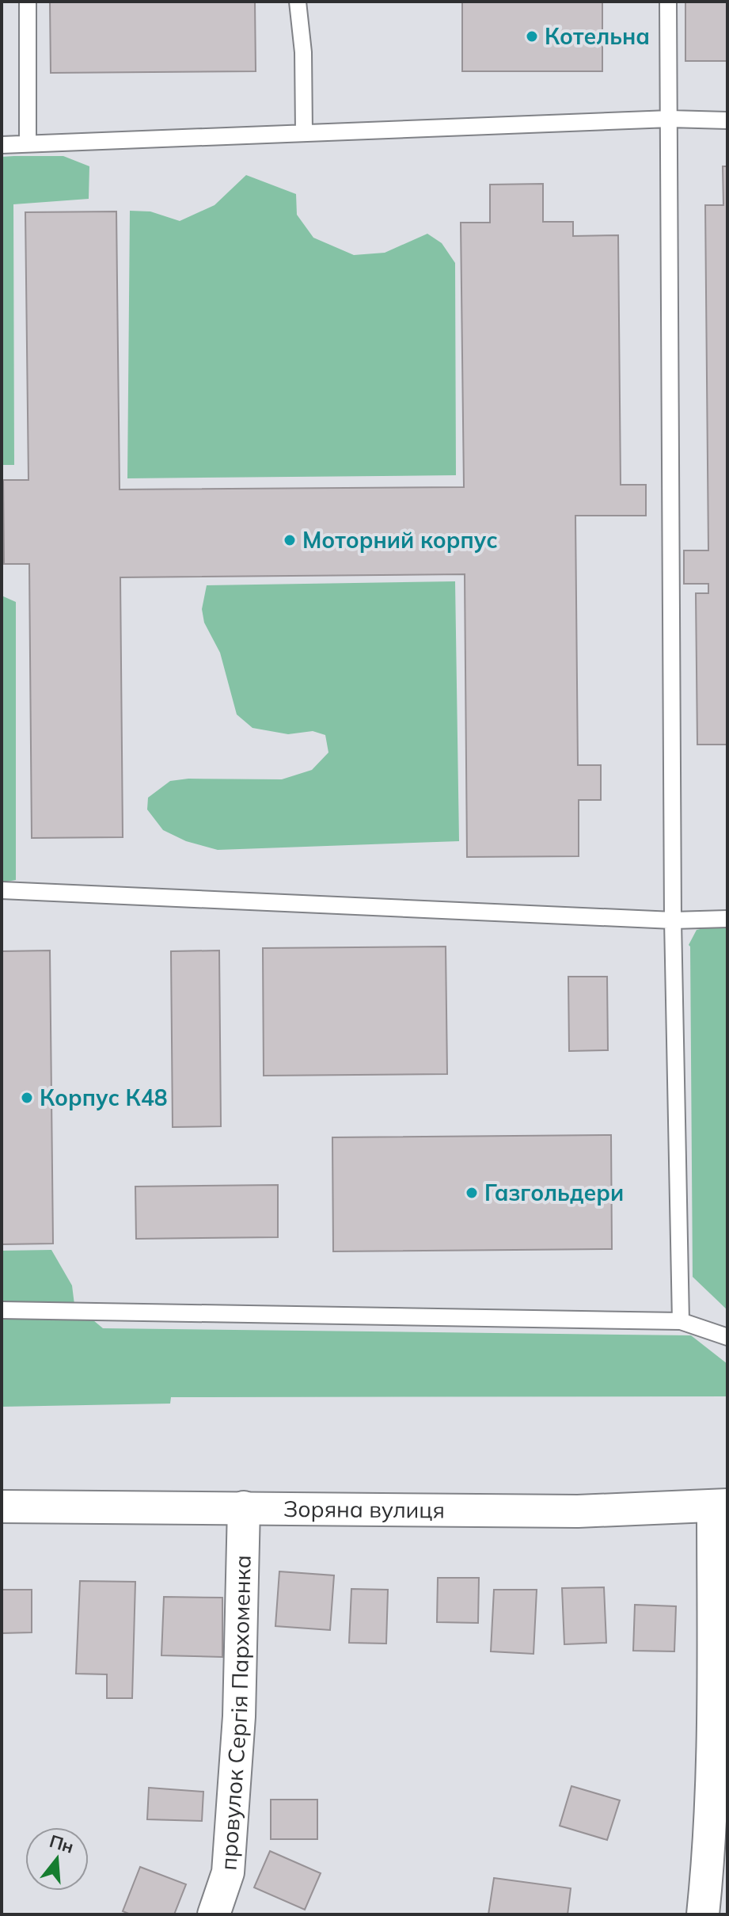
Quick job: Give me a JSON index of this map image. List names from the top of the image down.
{
  "streets": {
    "street": ["Зоряна вулиця", "провулок Сергія Пархоменка"]
  },
  "crossings": [
    ["Зоряна вулиця", "провулок Сергія Пархоменка"]
  ],
  "places": [
    "Котельна",
    "Моторний корпус",
    "Корпус К48",
    "Газгольдери"
  ],
  "north": "top"
}
